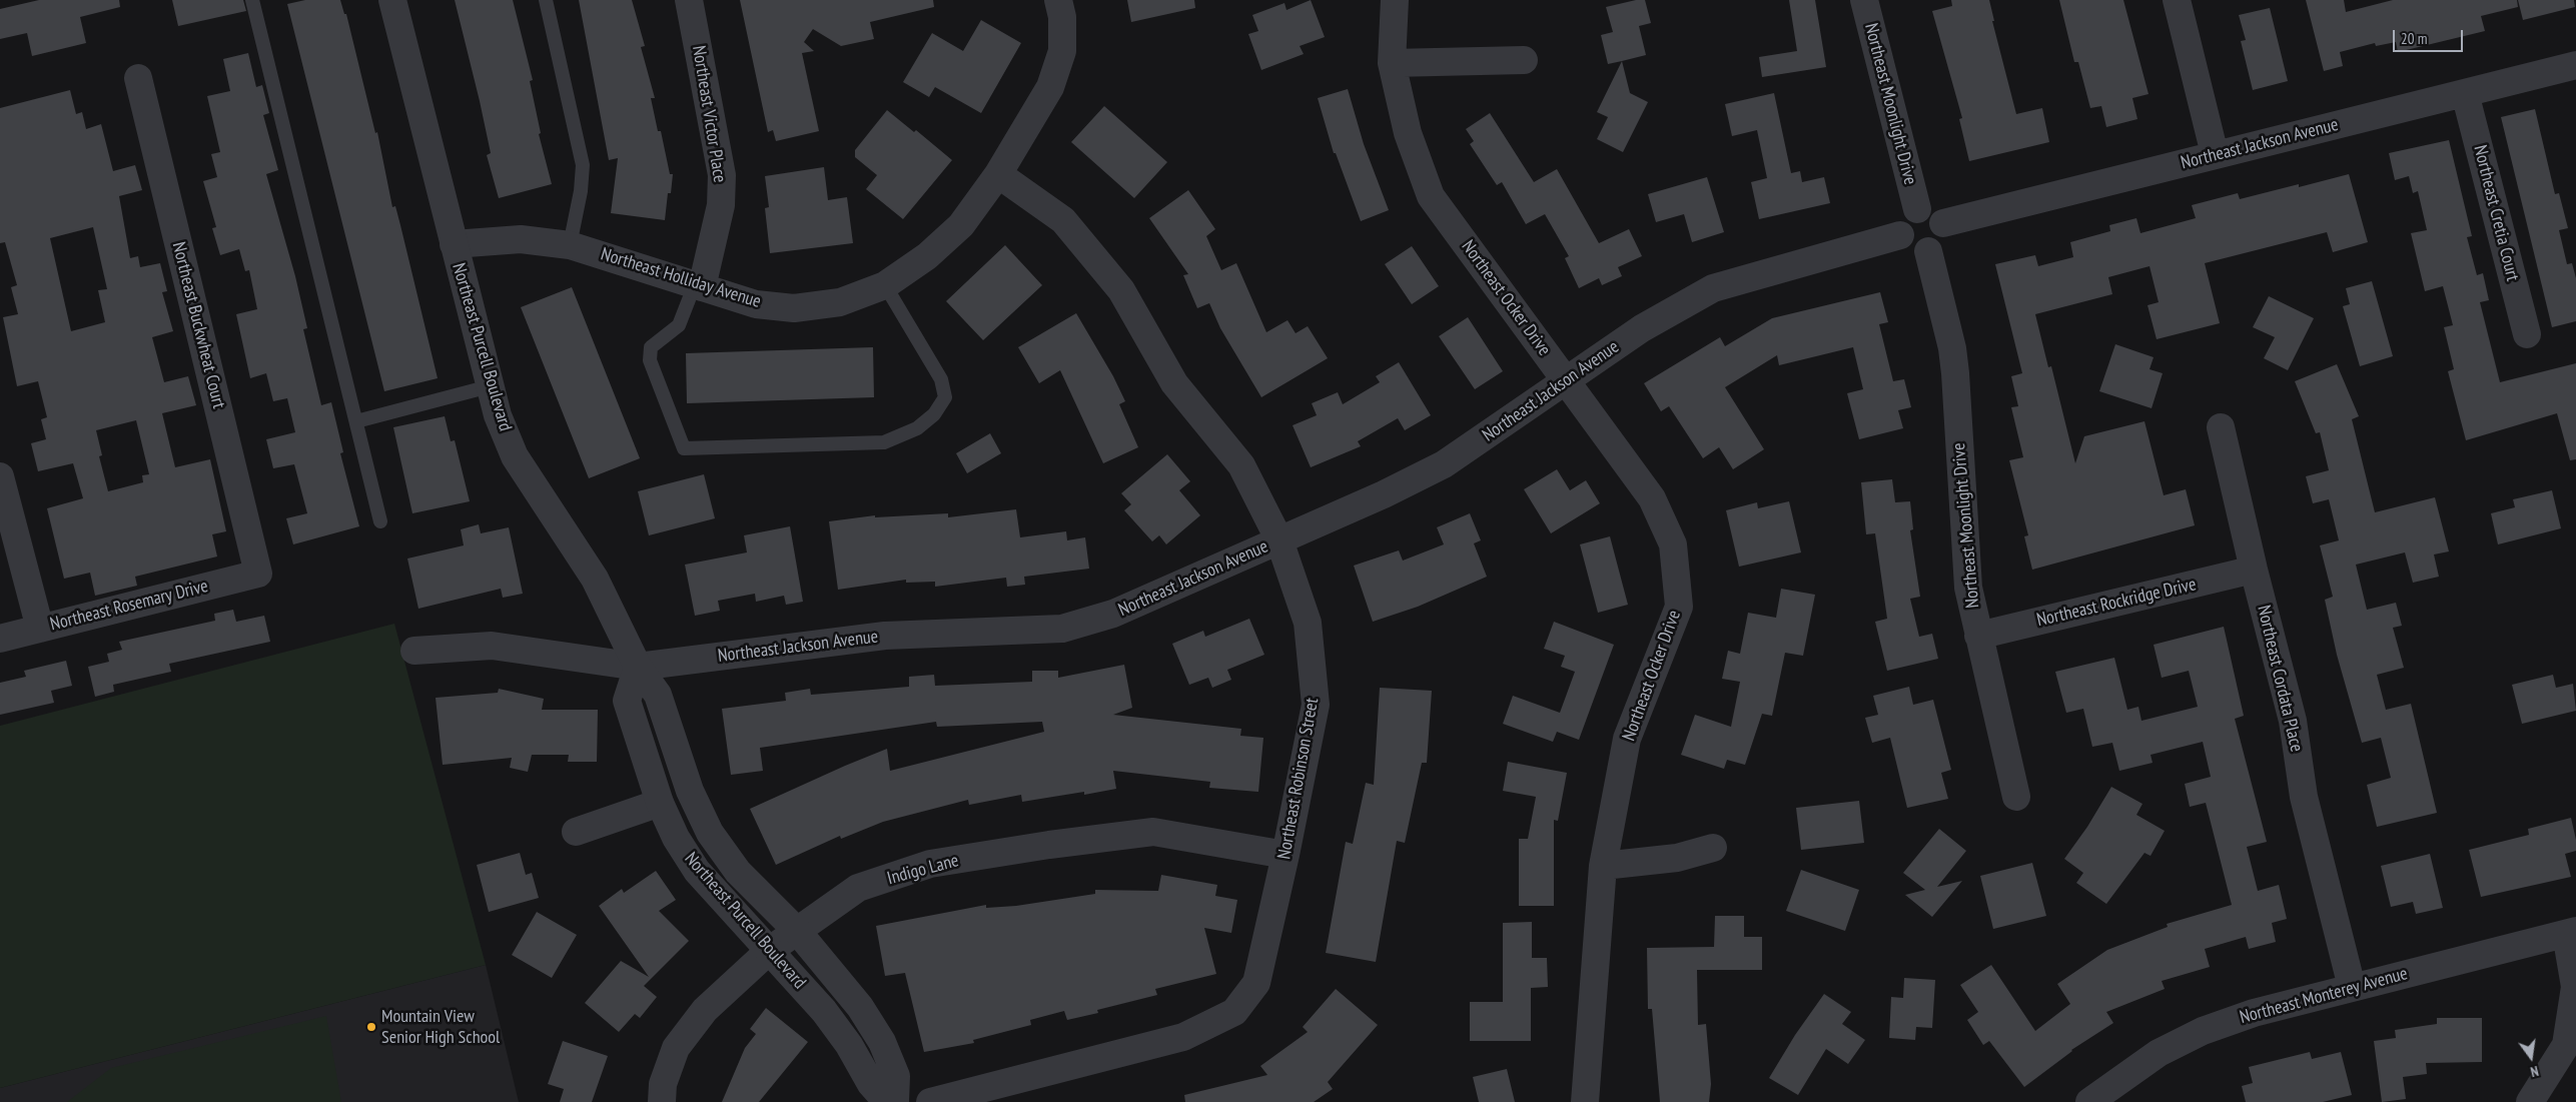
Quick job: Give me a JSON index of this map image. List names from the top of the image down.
{
  "streets": {
    "street": [
      "Northeast Moonlight Drive",
      "Northeast Victor Place",
      "Northeast Jackson Avenue",
      "Northeast Cretia Court",
      "Northeast Holliday Avenue",
      "Northeast Ocker Drive",
      "Northeast Buckwheat Court",
      "Northeast Purcell Boulevard",
      "Northeast Rockridge Drive",
      "Northeast Rosemary Drive",
      "Northeast Cordata Place",
      "Northeast Robinson Street",
      "Indigo Lane",
      "Northeast Monterey Avenue"
    ]
  },
  "crossings": [
    ["Northeast Moonlight Drive", "Northeast Jackson Avenue"],
    ["Northeast Moonlight Drive", "Northeast Rockridge Drive"],
    ["Northeast Victor Place", "Northeast Holliday Avenue"],
    ["Northeast Jackson Avenue", "Northeast Cretia Court"],
    ["Northeast Jackson Avenue", "Northeast Ocker Drive"],
    ["Northeast Jackson Avenue", "Northeast Purcell Boulevard"],
    ["Northeast Jackson Avenue", "Northeast Robinson Street"],
    ["Northeast Holliday Avenue", "Northeast Purcell Boulevard"],
    ["Northeast Holliday Avenue", "Northeast Robinson Street"],
    ["Northeast Buckwheat Court", "Northeast Rosemary Drive"],
    ["Northeast Purcell Boulevard", "Indigo Lane"],
    ["Northeast Rockridge Drive", "Northeast Cordata Place"],
    ["Northeast Cordata Place", "Northeast Monterey Avenue"],
    ["Northeast Robinson Street", "Indigo Lane"]
  ],
  "places": ["Mountain View Senior High School"],
  "scale_bar": "20 m",
  "north": "bottom"
}
